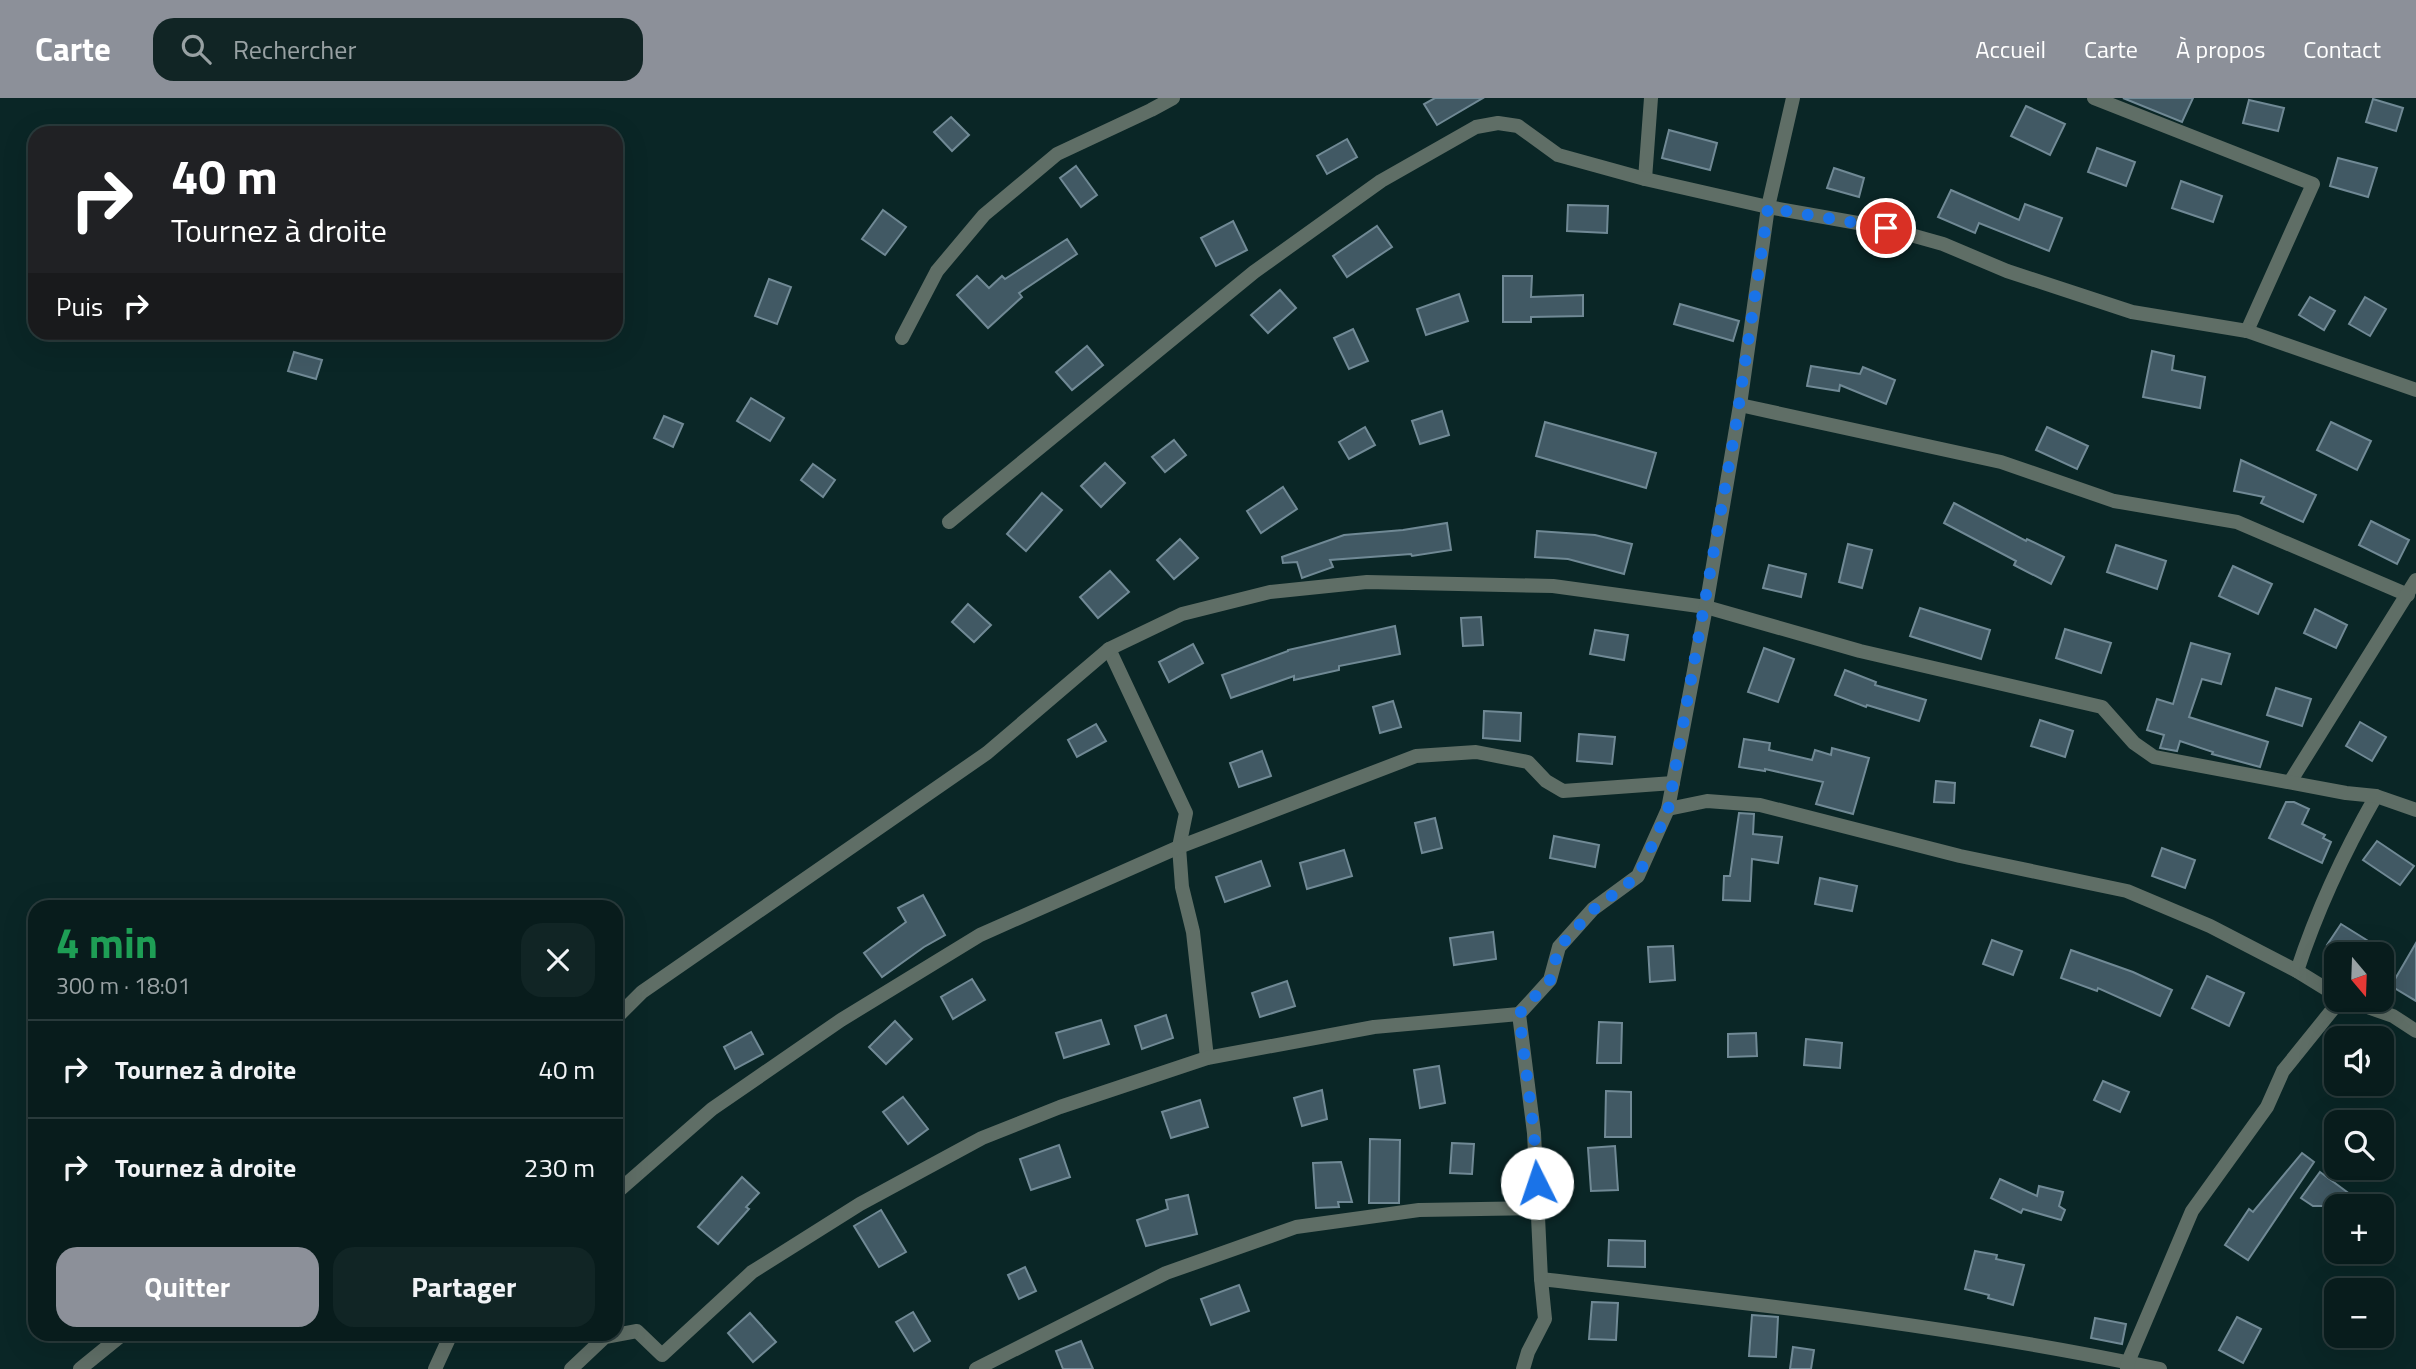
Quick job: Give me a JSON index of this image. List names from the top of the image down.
{
  "north": "bottom",
  "page": {
    "header": "Carte",
    "search": "Rechercher",
    "nav": [
      "Accueil",
      "Carte",
      "À propos",
      "Contact"
    ],
    "turn": ["40 m", "Tournez à droite"],
    "then": "Puis",
    "heading": ["4 min", "300 m · 18:01"],
    "map_buttons": ["+", "−"],
    "list": [
      {
        "name": "Tournez à droite",
        "value": "40 m"
      },
      {
        "name": "Tournez à droite",
        "value": "230 m"
      }
    ],
    "buttons": ["Quitter", "Partager"]
  }
}
